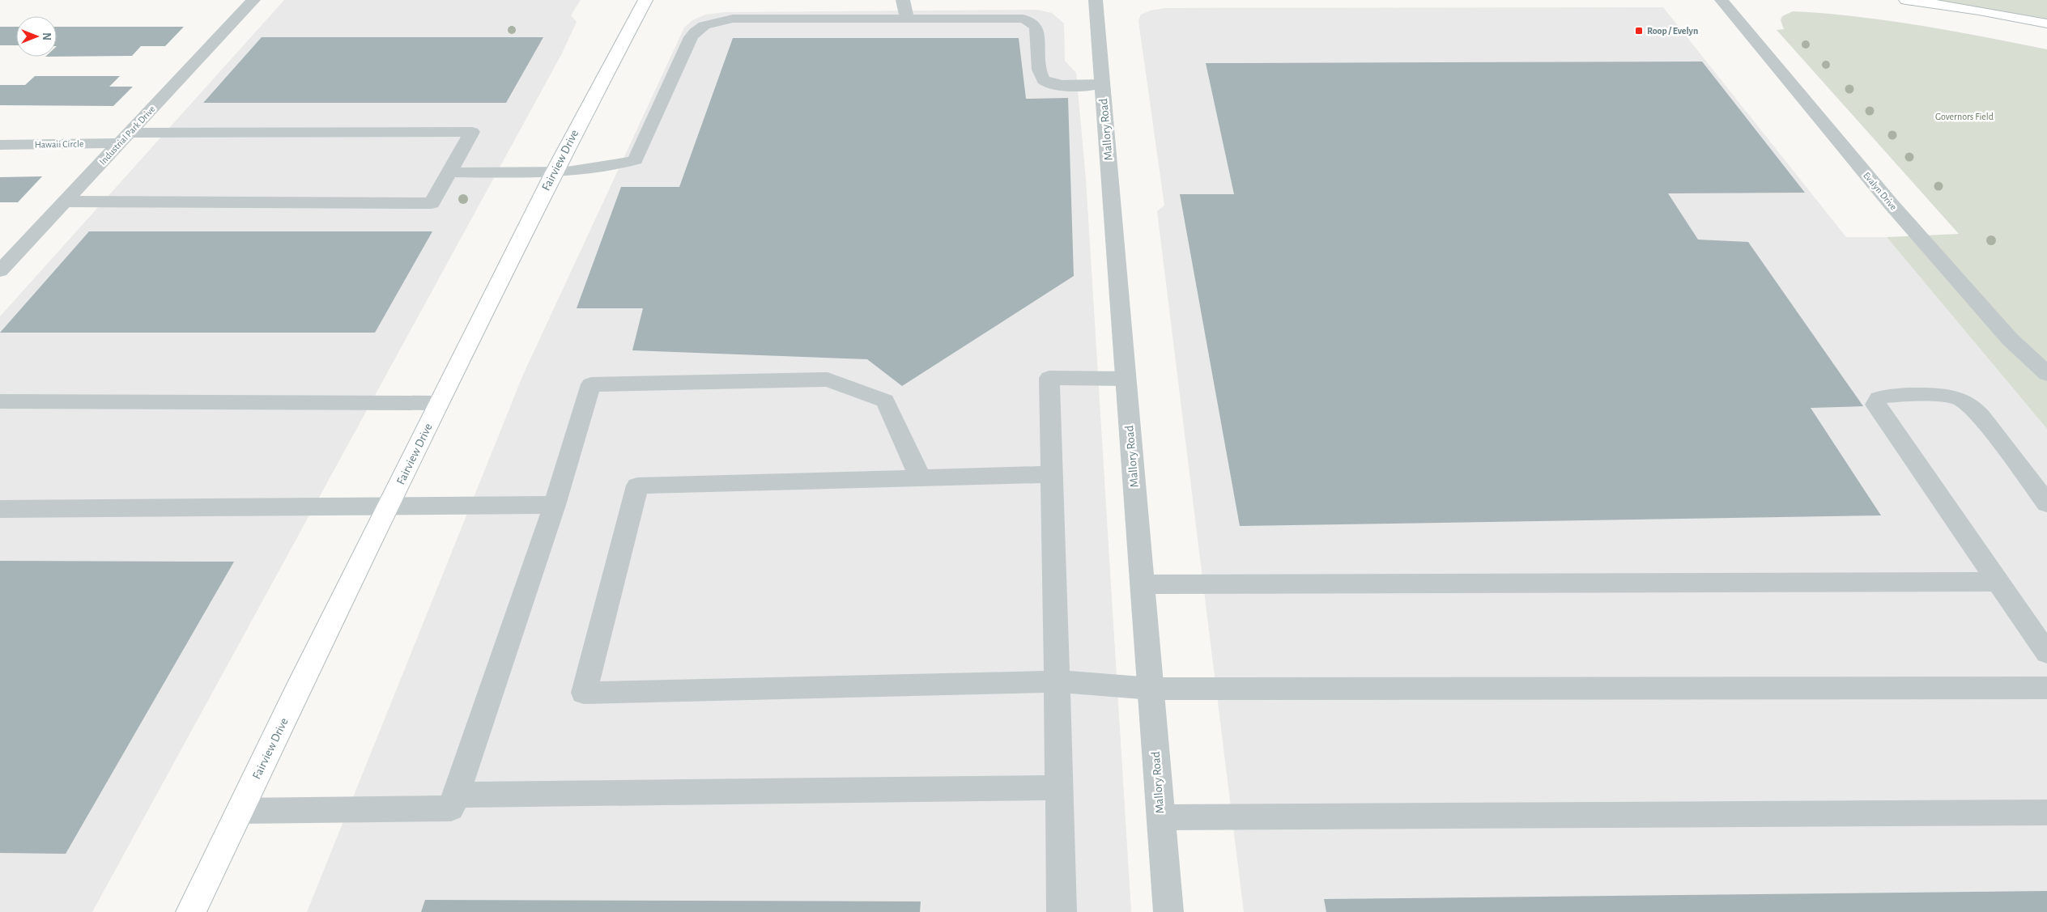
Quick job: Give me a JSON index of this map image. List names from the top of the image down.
{
  "streets": {
    "main road": ["Fairview Drive"],
    "street": [
      "Mallory Road",
      "Industrial Park Drive",
      "Hawaii Circle",
      "Evalyn Drive"
    ]
  },
  "crossings": [
    ["Industrial Park Drive", "Hawaii Circle"]
  ],
  "parks": ["Governors Field"],
  "places": {
    "transit": ["Roop / Evelyn"]
  },
  "north": "right"
}
